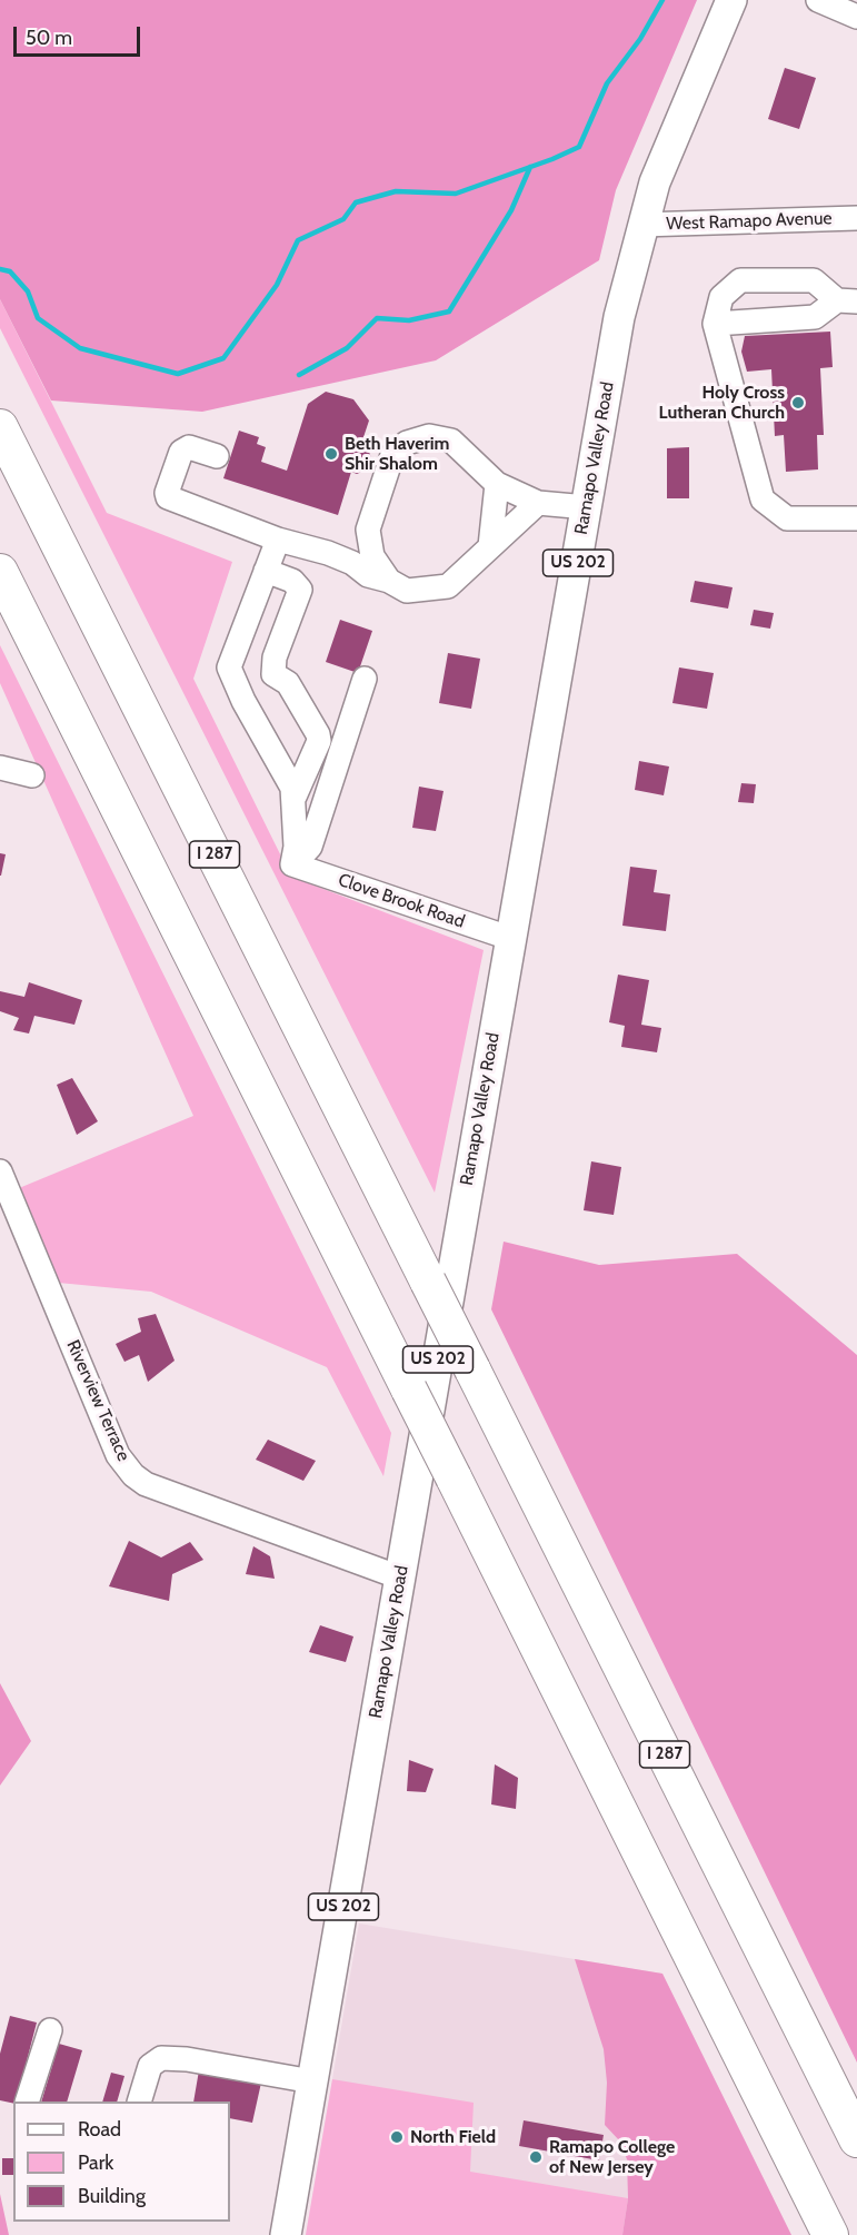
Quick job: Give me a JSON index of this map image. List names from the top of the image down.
{
  "streets": {
    "highway": ["I 287"],
    "main road": ["Ramapo Valley Road", "US 202"],
    "street": ["West Ramapo Avenue", "Clove Brook Road", "Riverview Terrace"]
  },
  "crossings": [
    ["West Ramapo Avenue", "Ramapo Valley Road"],
    ["Ramapo Valley Road", "Clove Brook Road"],
    ["Ramapo Valley Road", "Riverview Terrace"]
  ],
  "places": [
    "Holy Cross Lutheran Church",
    "Beth Haverim Shir Shalom",
    "North Field",
    "Ramapo College of New Jersey"
  ],
  "legend": ["Road", "Park", "Building"],
  "scale_bar": "50 m"
}
